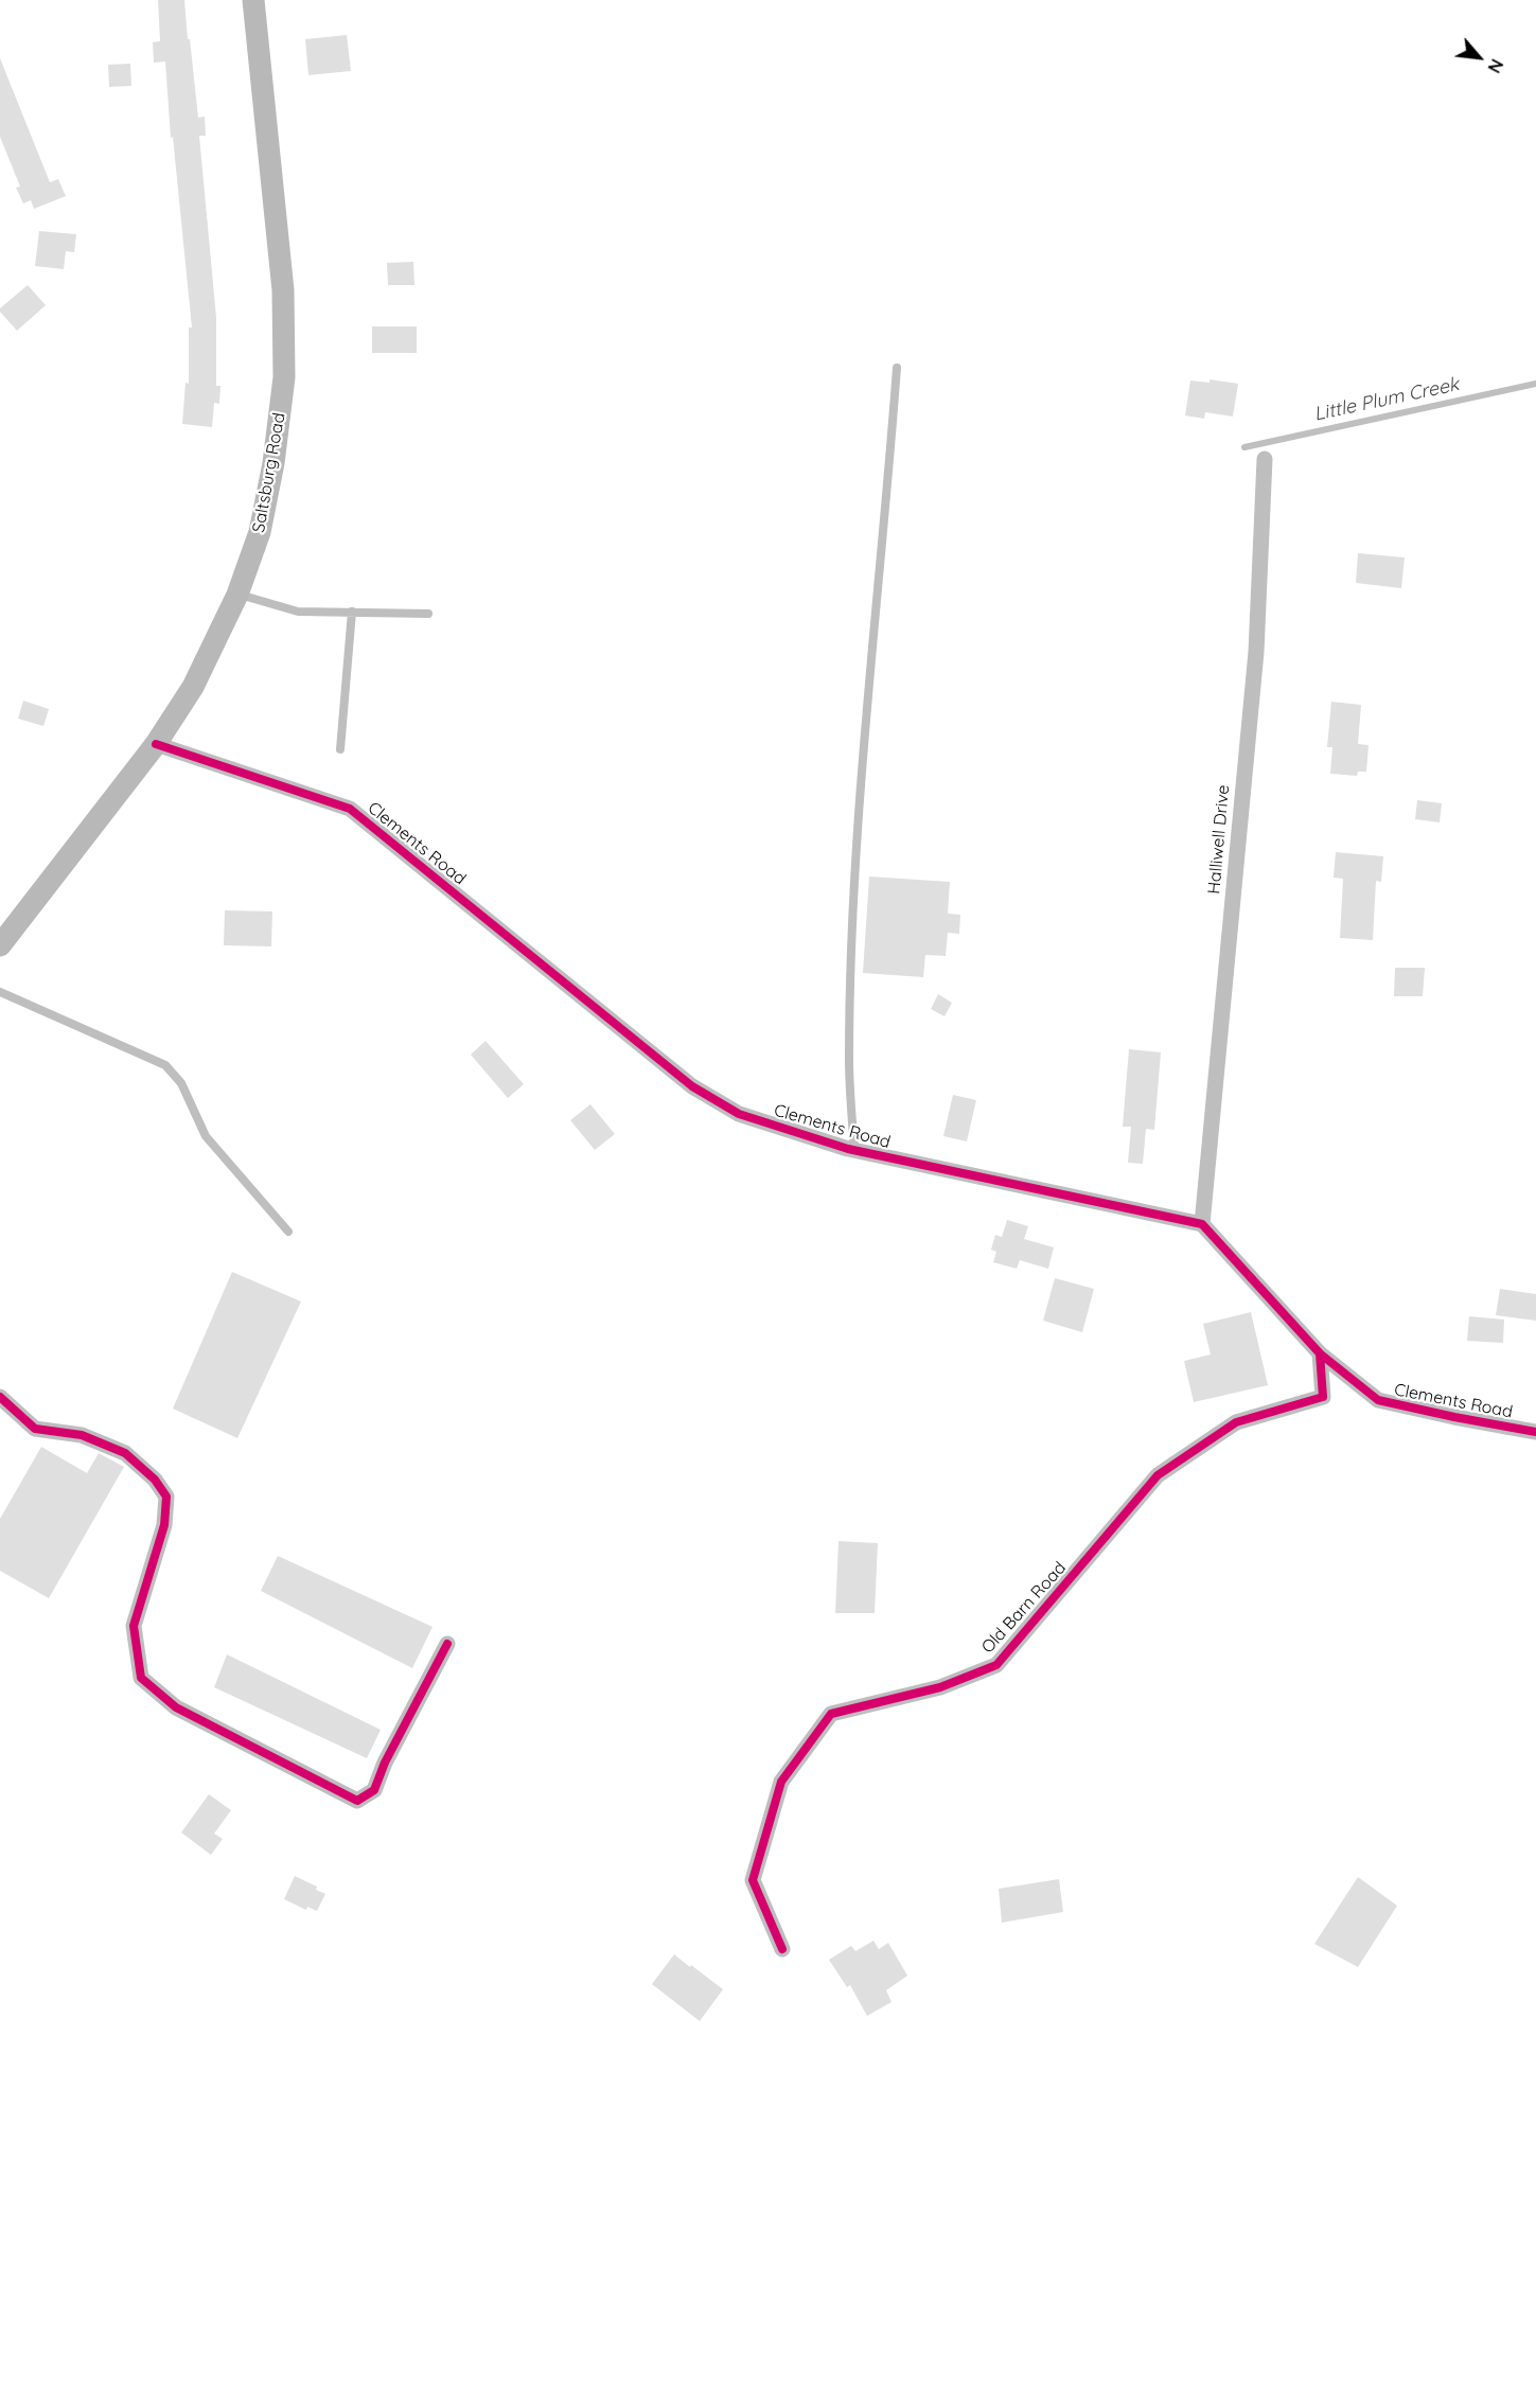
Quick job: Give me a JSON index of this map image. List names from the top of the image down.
{
  "streets": {
    "main road": ["Saltsburg Road"],
    "street": ["Halliwell Drive", "Clements Road", "Old Barn Road"]
  },
  "crossings": [
    ["Saltsburg Road", "Clements Road"],
    ["Halliwell Drive", "Clements Road"],
    ["Clements Road", "Old Barn Road"]
  ],
  "water": ["Little Plum Creek"],
  "north": "bottom right"
}
